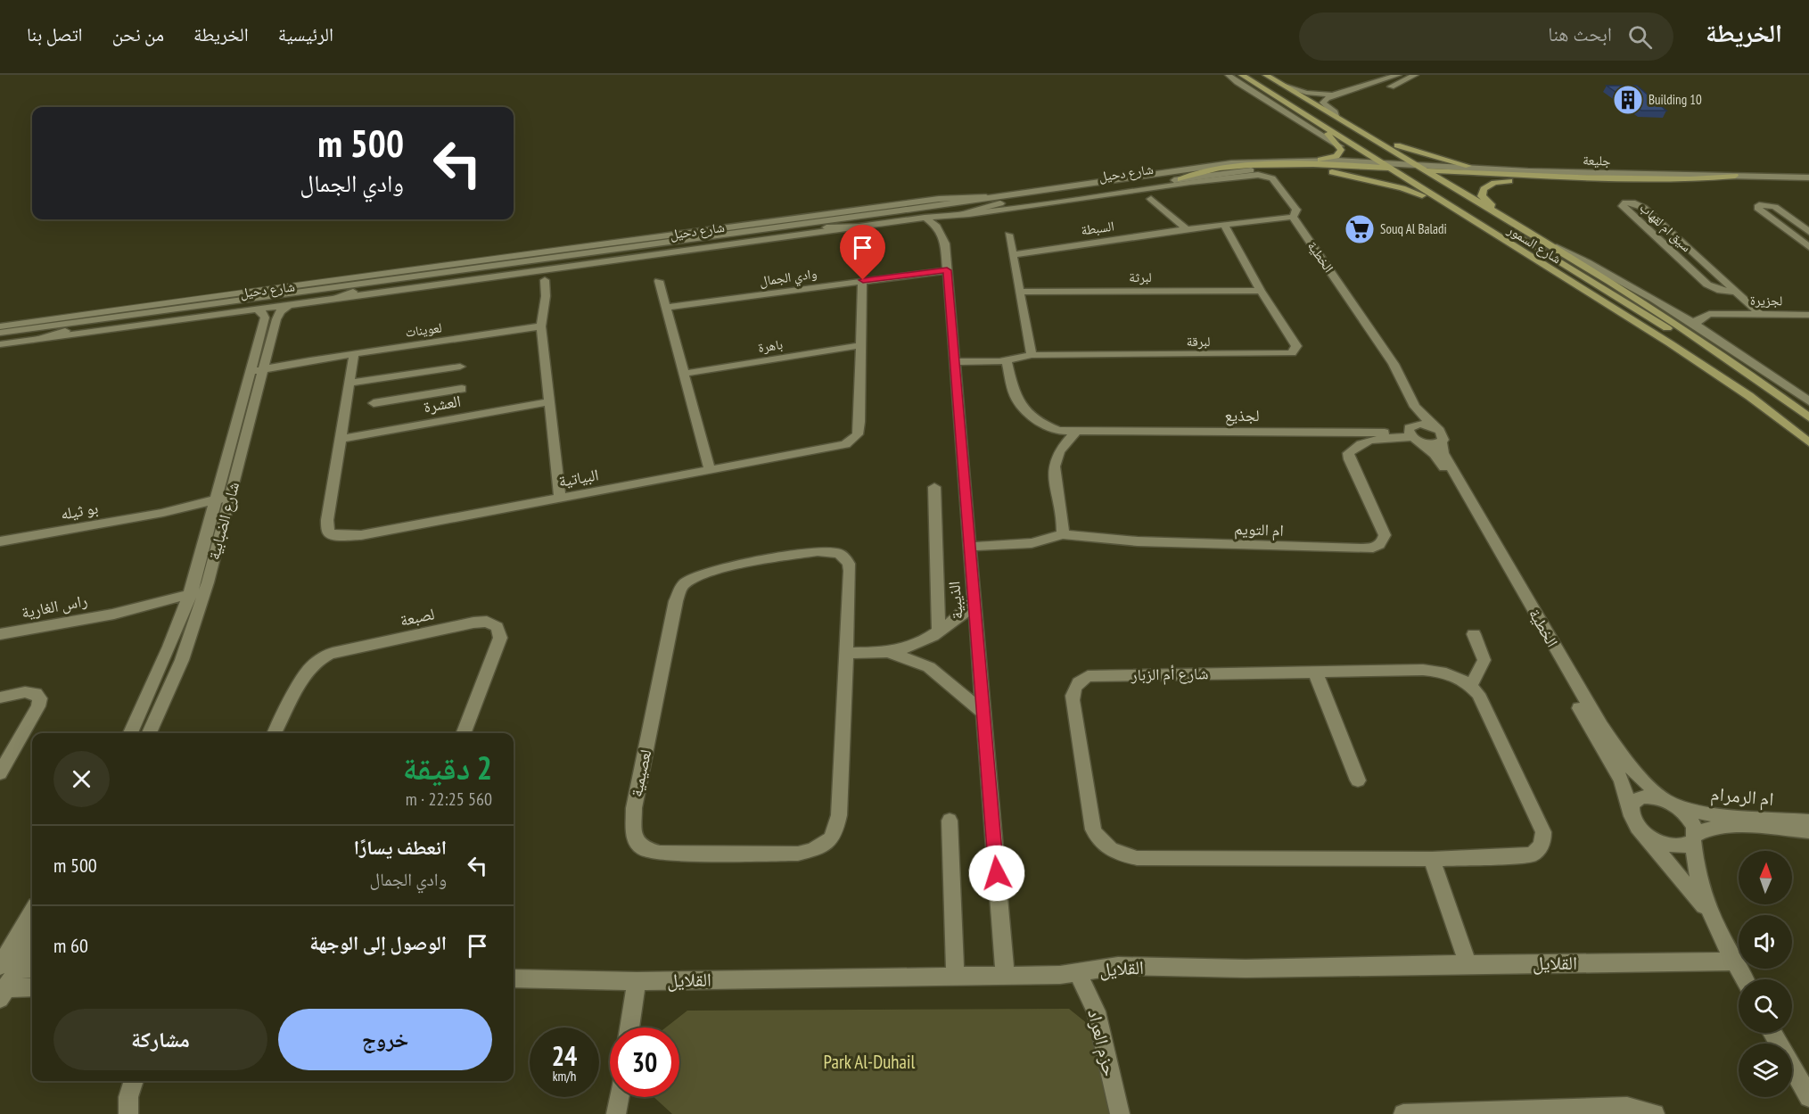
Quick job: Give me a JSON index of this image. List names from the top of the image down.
{
  "streets": {
    "main road": ["شارع السمور"],
    "street": [
      "جليعة",
      "شارع دحيل",
      "سيق ام لقهاب",
      "السبطة",
      "الخطية",
      "وادي الجمال",
      "لبرثة",
      "لجزيرة",
      "لعوينات",
      "لبرقة",
      "باهرة",
      "العشرة",
      "لجذيع",
      "البياتية",
      "بو ثيله",
      "شارع الضبابية",
      "ام التويم",
      "الذيبية",
      "راس الغارية",
      "لصبعة",
      "شارع أم الزبار",
      "لعصيمية",
      "ام الرمرام",
      "القلايل",
      "حزم العراد"
    ]
  },
  "crossings": [
    ["جليعة", "شارع دحيل"],
    ["جليعة", "شارع السمور"],
    ["شارع دحيل", "السبطة"],
    ["شارع دحيل", "شارع السمور"],
    ["شارع دحيل", "الخطية"],
    ["شارع دحيل", "شارع الضبابية"],
    ["شارع دحيل", "الذيبية"],
    ["سيق ام لقهاب", "لجزيرة"],
    ["السبطة", "الخطية"],
    ["السبطة", "لبرقة"],
    ["شارع السمور", "لجزيرة"],
    ["الخطية", "لجذيع"],
    ["الخطية", "ام التويم"],
    ["الخطية", "ام الرمرام"],
    ["وادي الجمال", "البياتية"],
    ["وادي الجمال", "الذيبية"],
    ["لبرثة", "لبرقة"],
    ["لعوينات", "البياتية"],
    ["لعوينات", "شارع الضبابية"],
    ["لبرقة", "لجذيع"],
    ["لبرقة", "الذيبية"],
    ["باهرة", "البياتية"],
    ["العشرة", "البياتية"],
    ["لجذيع", "ام التويم"],
    ["بو ثيله", "شارع الضبابية"],
    ["شارع الضبابية", "راس الغارية"],
    ["ام التويم", "الذيبية"],
    ["الذيبية", "القلايل"],
    ["القلايل", "حزم العراد"]
  ],
  "parks": ["Park Al-Duhail"],
  "places": {
    "building": ["Building 10"],
    "supermarket": ["Souq Al Baladi"]
  },
  "north": "top",
  "page": {
    "header": "الخريطة",
    "search": "ابحث هنا",
    "nav": [
      "الرئيسية",
      "الخريطة",
      "من نحن",
      "اتصل بنا"
    ],
    "turn": ["500 m", "وادي الجمال"],
    "heading": ["2 دقيقة", "560 m · 22:25"],
    "list": [
      {
        "name": "انعطف يسارًا",
        "note": "وادي الجمال",
        "value": "500 m"
      },
      {
        "name": "الوصول إلى الوجهة",
        "value": "60 m"
      }
    ],
    "buttons": ["خروج", "مشاركة"],
    "speed": "24 km/h",
    "limit": "30"
  }
}
